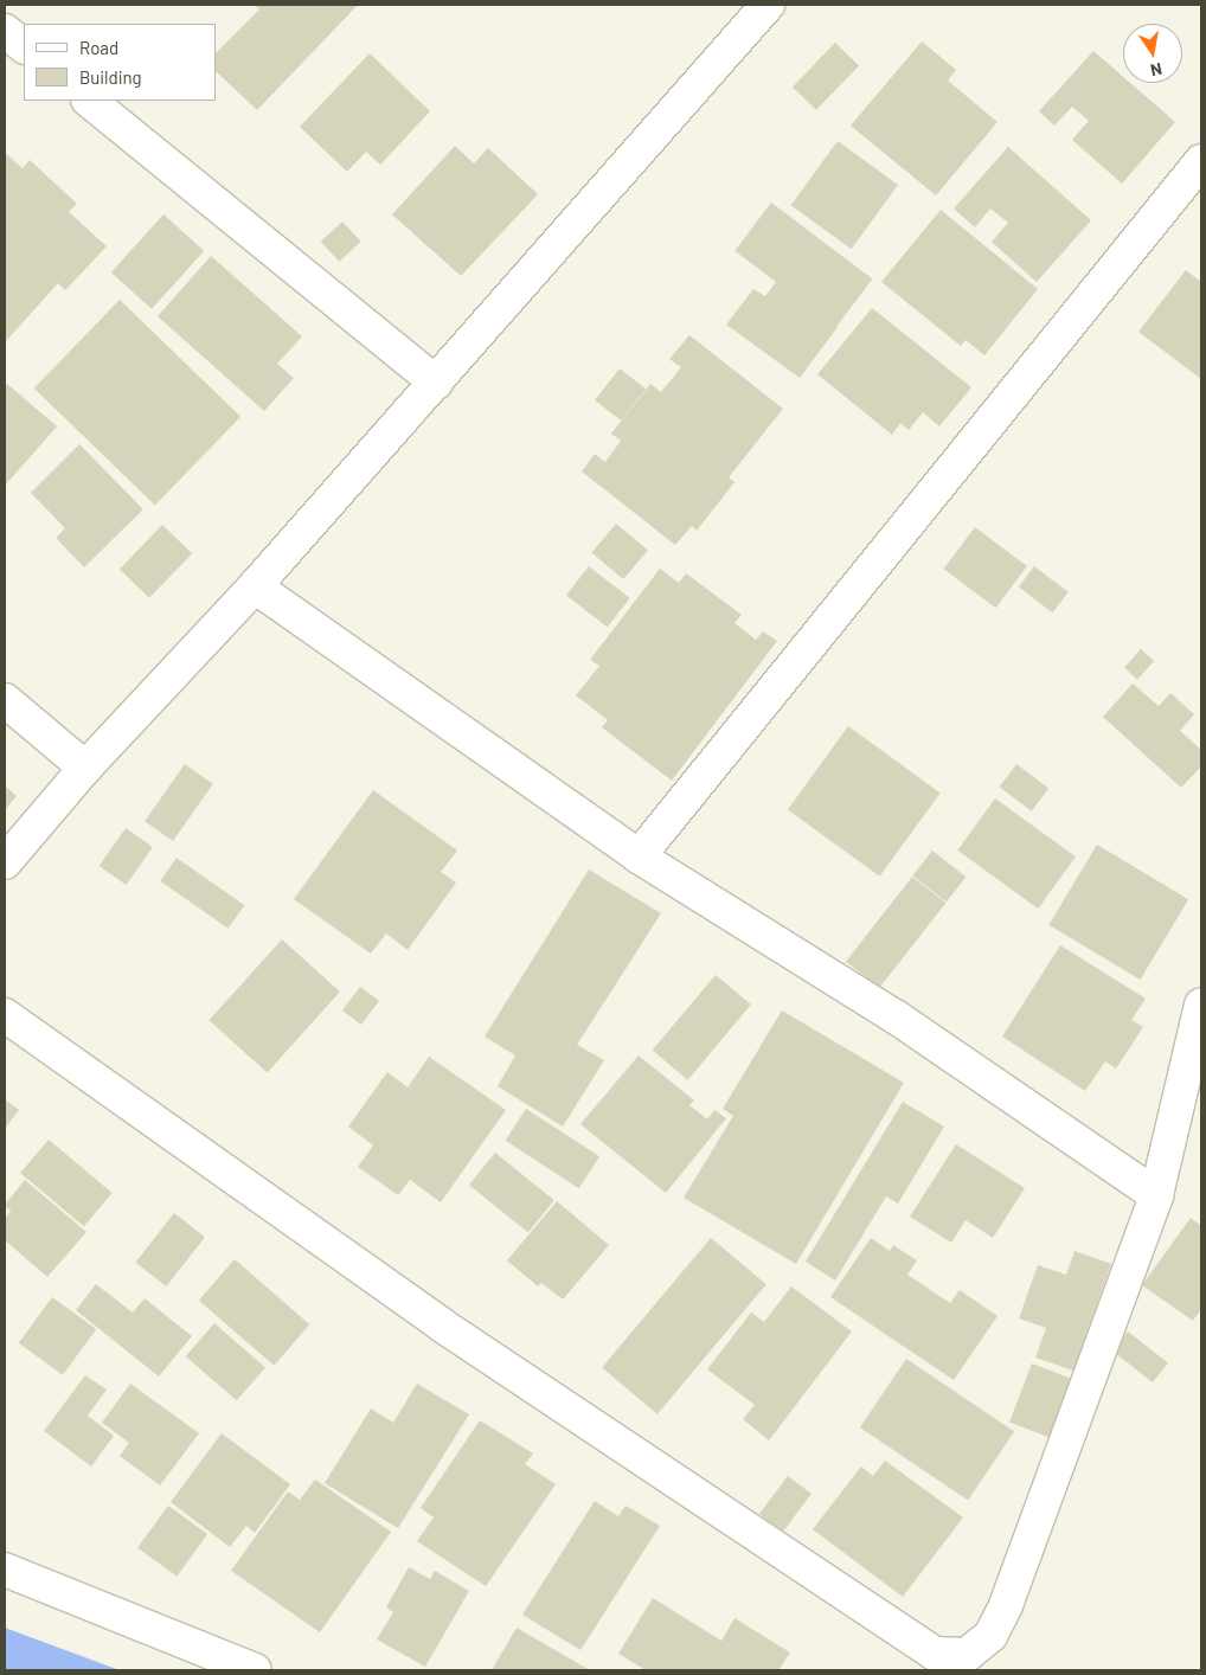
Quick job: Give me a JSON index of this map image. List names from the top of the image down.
{
  "legend": ["Road", "Building"],
  "north": "bottom"
}
